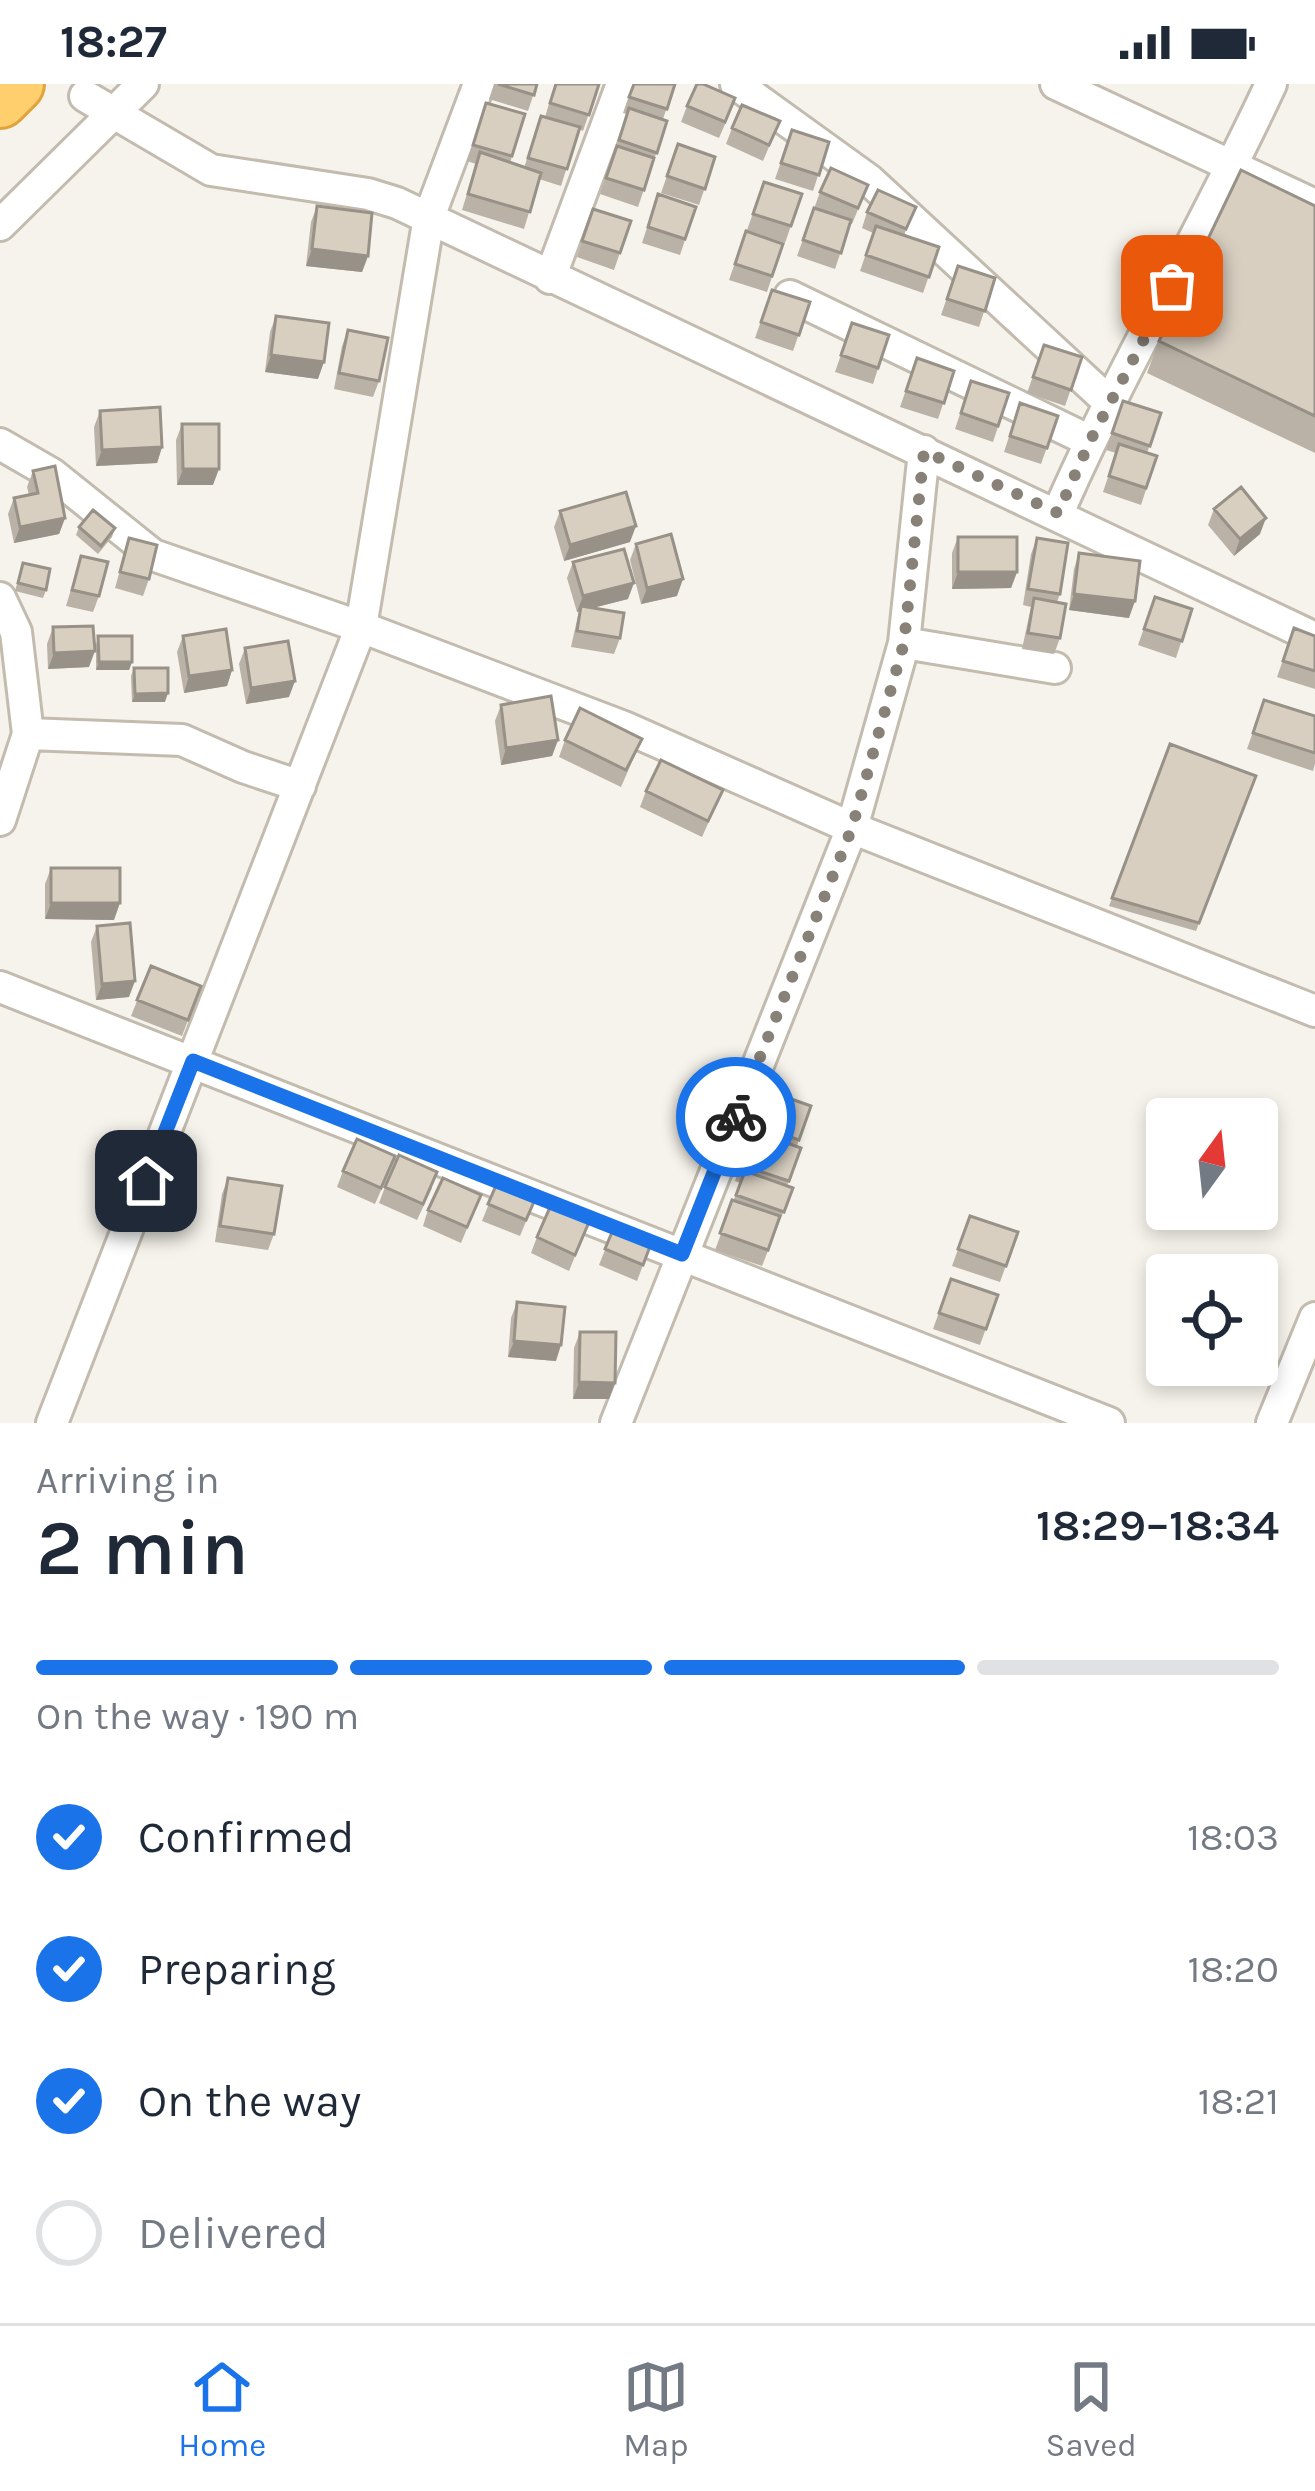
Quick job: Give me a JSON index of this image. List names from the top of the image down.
{
  "north": "top",
  "page": {
    "status": "18:27",
    "heading": ["2 min", "Arriving in", "18:29–18:34"],
    "bar": "On the way · 190 m",
    "list": [
      ["Confirmed", "18:03"],
      ["Preparing", "18:20"],
      ["On the way", "18:21"],
      "Delivered"
    ],
    "tabs": ["Home", "Map", "Saved"]
  }
}
